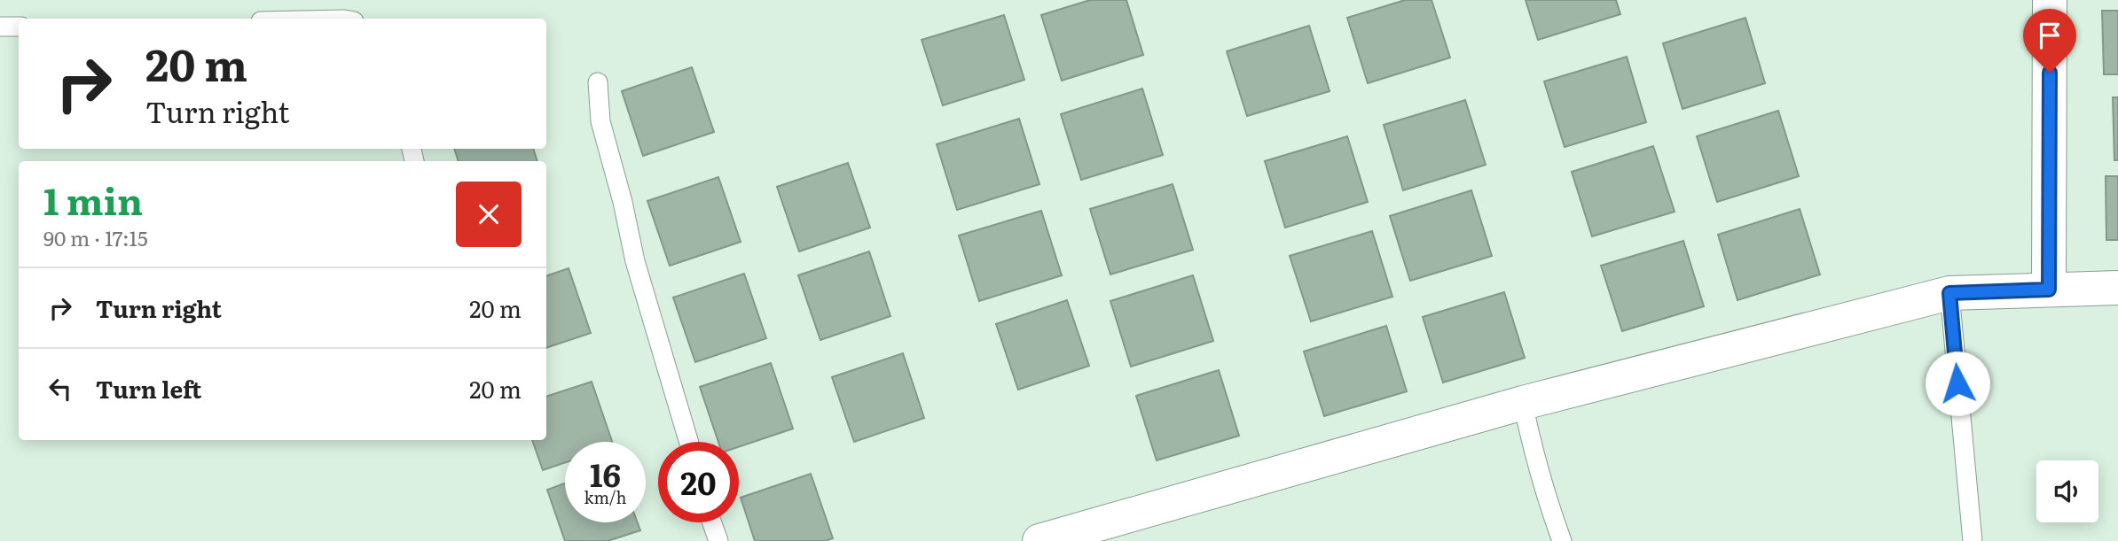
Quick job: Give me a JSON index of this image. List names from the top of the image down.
{
  "page": {
    "turn": ["20 m", "Turn right"],
    "heading": ["1 min", "90 m · 17:15"],
    "list": [
      {
        "name": "Turn right",
        "value": "20 m"
      },
      {
        "name": "Turn left",
        "value": "20 m"
      }
    ],
    "speed": "16 km/h",
    "limit": "20"
  }
}
